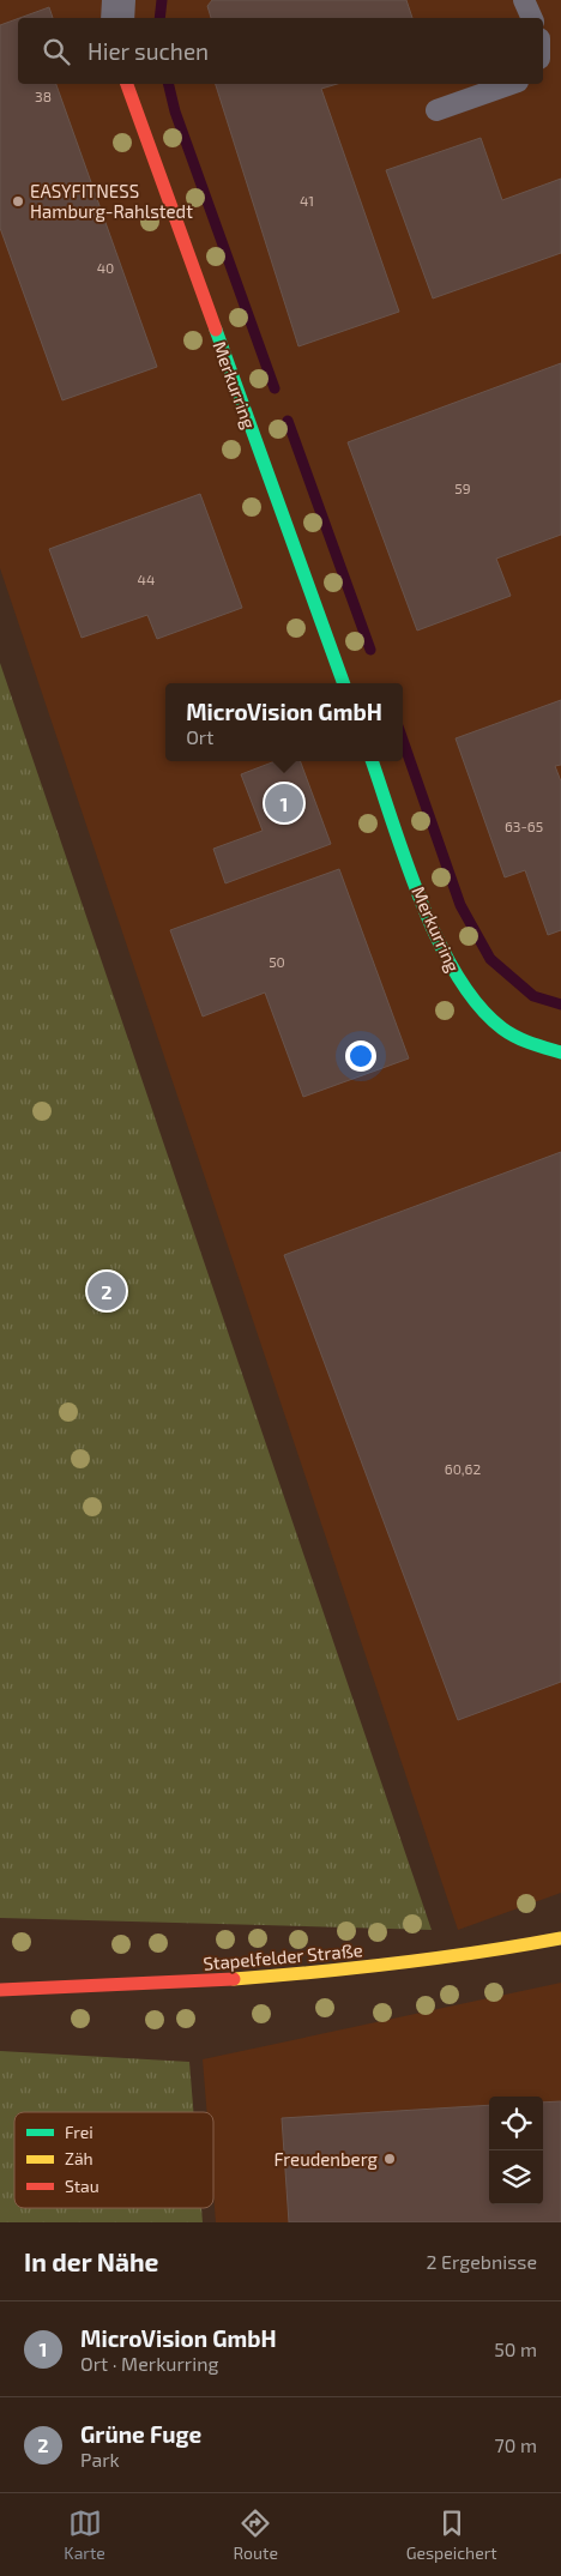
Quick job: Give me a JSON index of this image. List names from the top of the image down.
{
  "streets": {
    "street": ["Merkurring", "Stapelfelder Straße"]
  },
  "places": ["EASYFITNESS Hamburg-Rahlstedt", "Freudenberg"],
  "house_numbers": [
    "38",
    "41",
    "40",
    "59",
    "44",
    "63-65",
    "50",
    "60,62"
  ],
  "legend": ["Frei", "Zäh", "Stau"],
  "page": {
    "search": "Hier suchen",
    "popup": ["MicroVision GmbH", "Ort"],
    "pins": ["1", "2"],
    "heading": ["In der Nähe", "2 Ergebnisse"],
    "list": [
      {
        "mark": "1",
        "name": "MicroVision GmbH",
        "note": "Ort · Merkurring",
        "value": "50 m"
      },
      {
        "mark": "2",
        "name": "Grüne Fuge",
        "note": "Park",
        "value": "70 m"
      }
    ],
    "nav": ["Karte", "Route", "Gespeichert"]
  }
}
